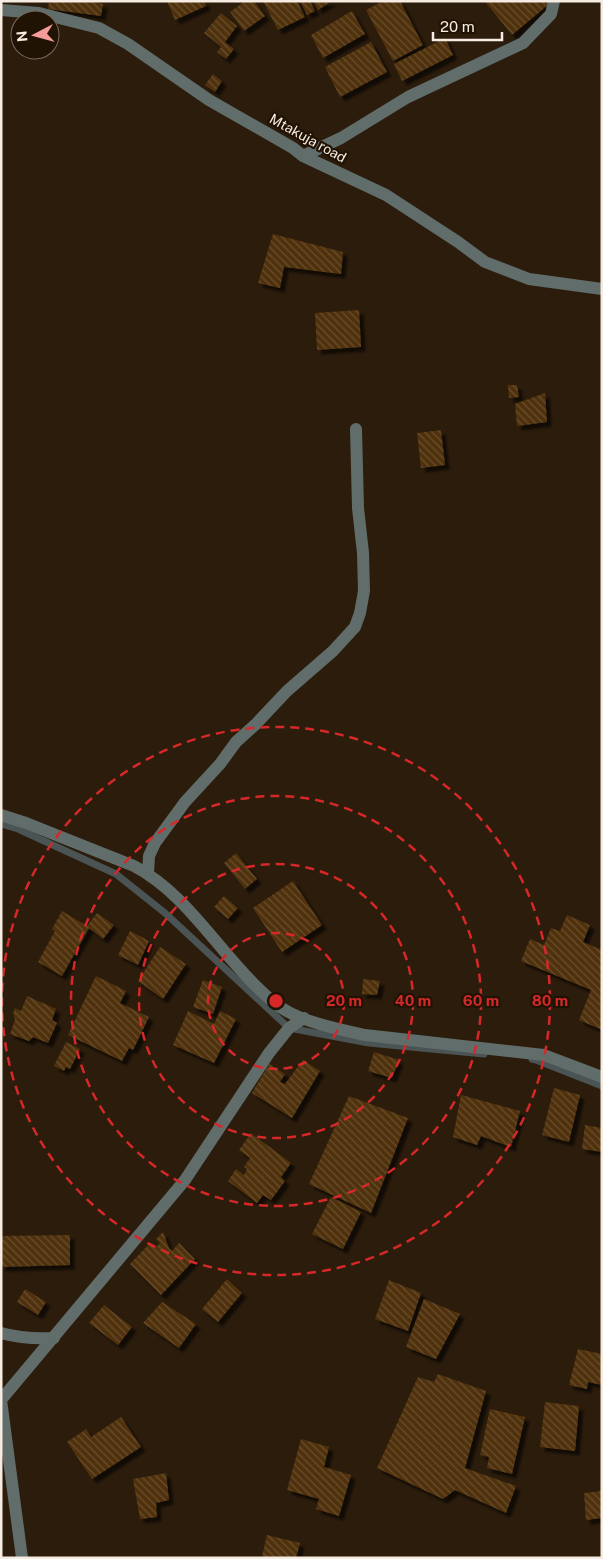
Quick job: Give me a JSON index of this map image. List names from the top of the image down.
{
  "streets": {
    "street": ["Mtakuja road"]
  },
  "scale_bar": "20 m",
  "north": "left",
  "rings": [
    "20 m",
    "40 m",
    "60 m",
    "80 m"
  ]
}
